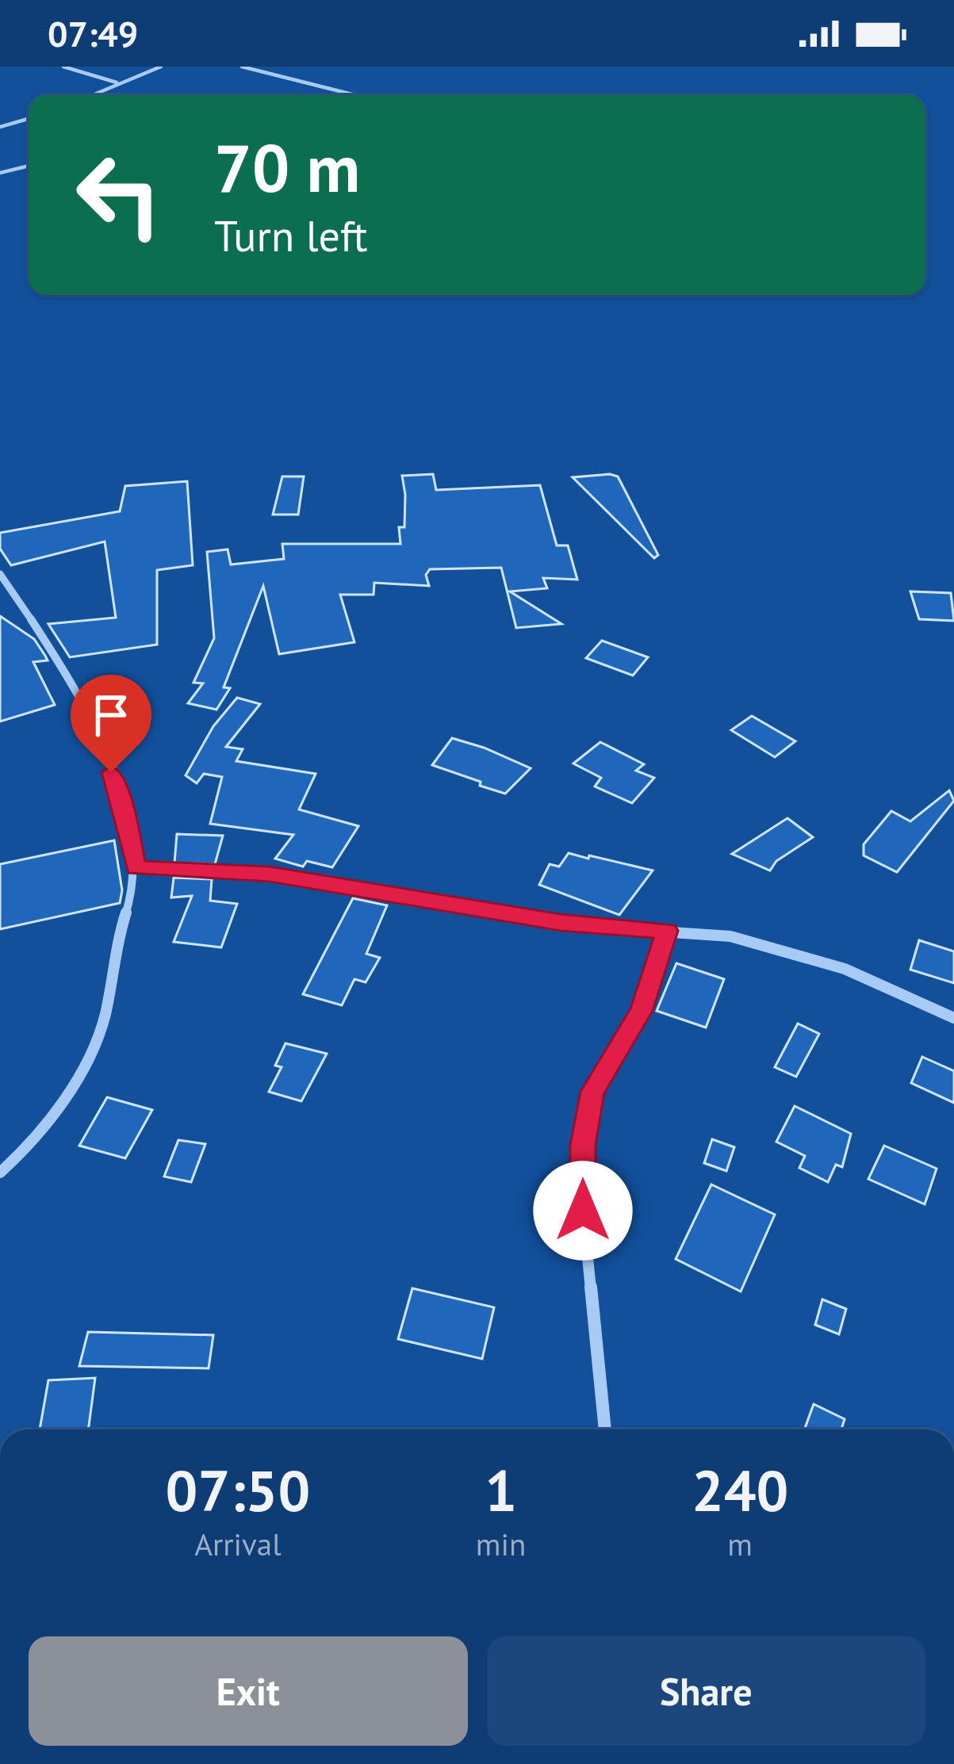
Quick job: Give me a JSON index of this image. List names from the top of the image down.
{
  "page": {
    "status": "07:49",
    "turn": ["70 m", "Turn left"],
    "eta": [
      "07:50",
      "Arrival",
      "1",
      "min",
      "240",
      "m"
    ],
    "buttons": ["Exit", "Share"]
  }
}
